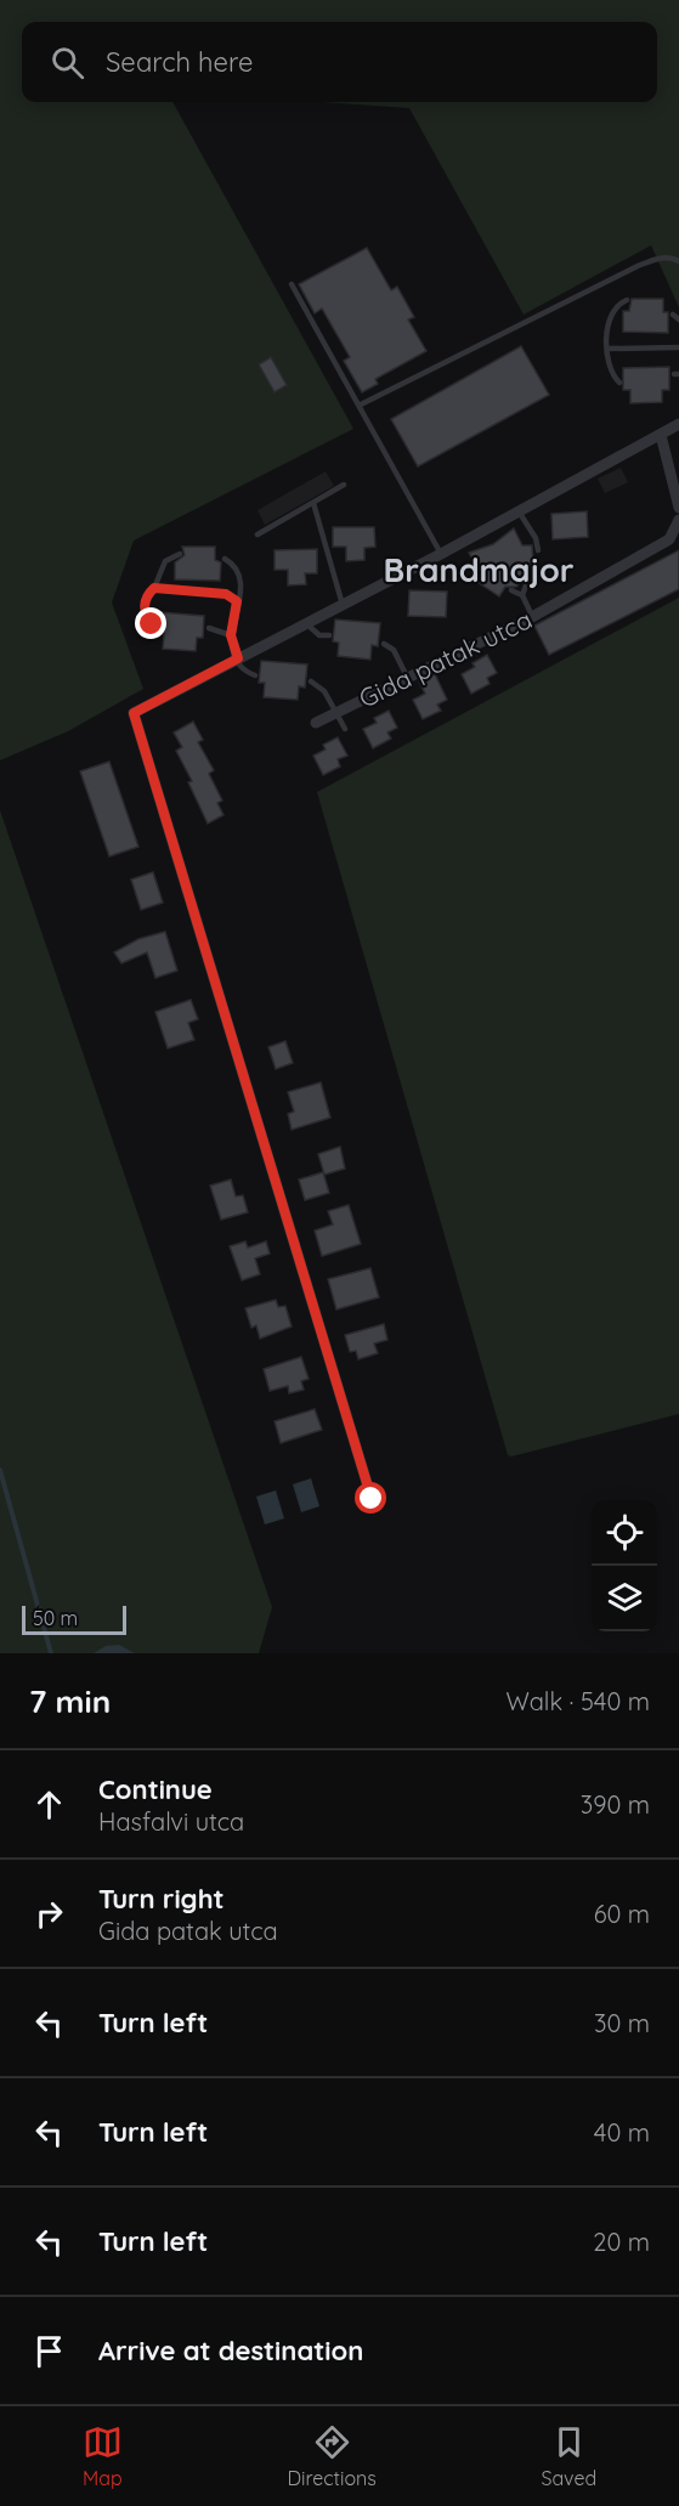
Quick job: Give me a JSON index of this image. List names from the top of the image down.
{
  "streets": {
    "street": ["Gida patak utca"]
  },
  "districts": ["Brandmajor"],
  "scale_bar": "50 m",
  "page": {
    "search": "Search here",
    "scale": "50 m",
    "heading": ["7 min", "Walk · 540 m"],
    "list": [
      ["Continue", "Hasfalvi utca", "390 m"],
      ["Turn right", "Gida patak utca", "60 m"],
      ["Turn left", "30 m"],
      ["Turn left", "40 m"],
      ["Turn left", "20 m"],
      "Arrive at destination"
    ],
    "nav": ["Map", "Directions", "Saved"]
  }
}
